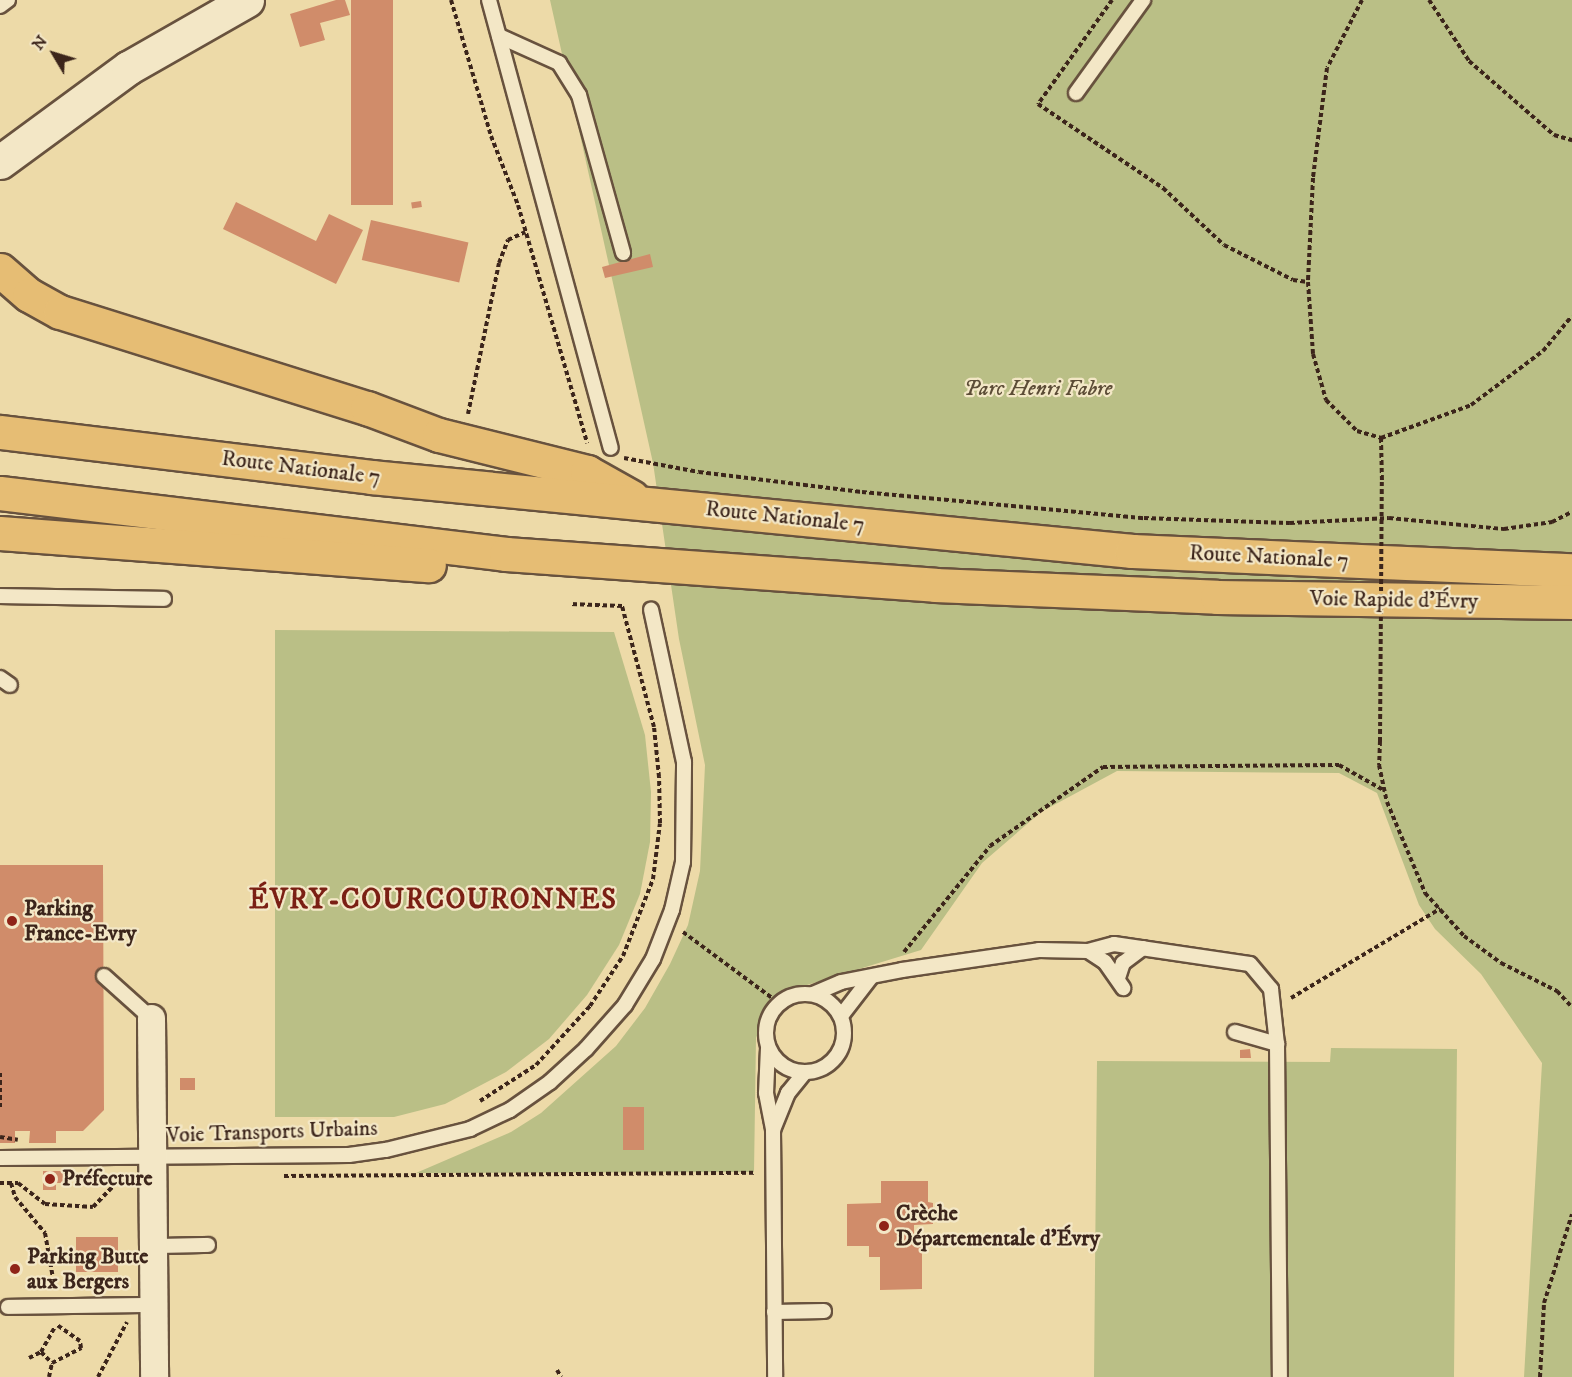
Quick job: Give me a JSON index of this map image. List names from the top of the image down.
{
  "streets": {
    "main road": ["Route Nationale 7", "Voie Rapide d'Évry"],
    "lane": ["Voie Transports Urbains"]
  },
  "crossings": [
    ["Route Nationale 7", "Voie Rapide d'Évry"]
  ],
  "districts": ["ÉVRY-COURCOURONNES"],
  "parks": ["Parc Henri Fabre"],
  "places": [
    "Parking France-Evry",
    "Préfecture",
    "Crèche Départementale d'Évry",
    "Parking Butte aux Bergers"
  ],
  "north": "top left"
}
